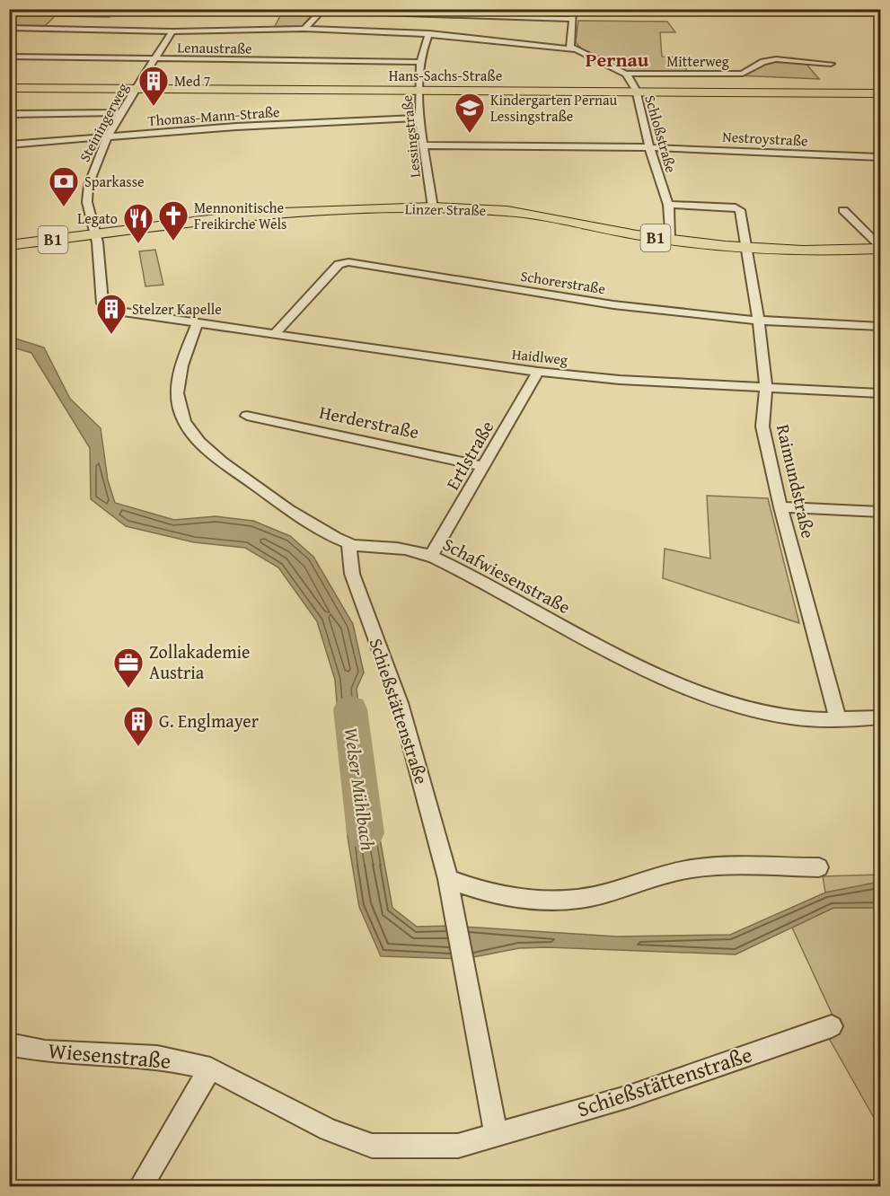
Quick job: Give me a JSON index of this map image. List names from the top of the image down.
{
  "streets": {
    "main road": ["Hans-Sachs-Straße", "Linzer Straße", "B1"],
    "street": [
      "Lenaustraße",
      "Mitterweg",
      "Thomas-Mann-Straße",
      "Steiningerweg",
      "Schloßstraße",
      "Lessingstraße",
      "Nestroystraße",
      "Schorerstraße",
      "Haidlweg",
      "Herderstraße",
      "Ertlstraße",
      "Raimundstraße",
      "Schafwiesenstraße",
      "Schießstättenstraße",
      "Wiesenstraße"
    ]
  },
  "crossings": [
    ["Lenaustraße", "Steiningerweg"],
    ["Lenaustraße", "Lessingstraße"],
    ["Mitterweg", "Schloßstraße"],
    ["Hans-Sachs-Straße", "Steiningerweg"],
    ["Hans-Sachs-Straße", "Schloßstraße"],
    ["Hans-Sachs-Straße", "Lessingstraße"],
    ["Thomas-Mann-Straße", "Steiningerweg"],
    ["Thomas-Mann-Straße", "Lessingstraße"],
    ["Steiningerweg", "Linzer Straße"],
    ["Schloßstraße", "Nestroystraße"],
    ["Schloßstraße", "Linzer Straße"],
    ["Lessingstraße", "Nestroystraße"],
    ["Lessingstraße", "Linzer Straße"],
    ["Linzer Straße", "Raimundstraße"],
    ["Schorerstraße", "Haidlweg"],
    ["Schorerstraße", "Raimundstraße"],
    ["Haidlweg", "Ertlstraße"],
    ["Haidlweg", "Raimundstraße"],
    ["Haidlweg", "Schafwiesenstraße"],
    ["Herderstraße", "Ertlstraße"],
    ["Ertlstraße", "Schafwiesenstraße"],
    ["Raimundstraße", "Schafwiesenstraße"],
    ["Schafwiesenstraße", "Schießstättenstraße"],
    ["Schießstättenstraße", "Wiesenstraße"]
  ],
  "districts": ["Pernau"],
  "water": ["Welser Mühlbach"],
  "places": {
    "building": ["Med 7", "Stelzer Kapelle", "G. Englmayer"],
    "school or university": ["Kindergarten Pernau Lessingstraße"],
    "bank": ["Sparkasse"],
    "church": ["Mennonitische Freikirche Wels"],
    "restaurant": ["Legato"],
    "office": ["Zollakademie Austria"]
  }
}
